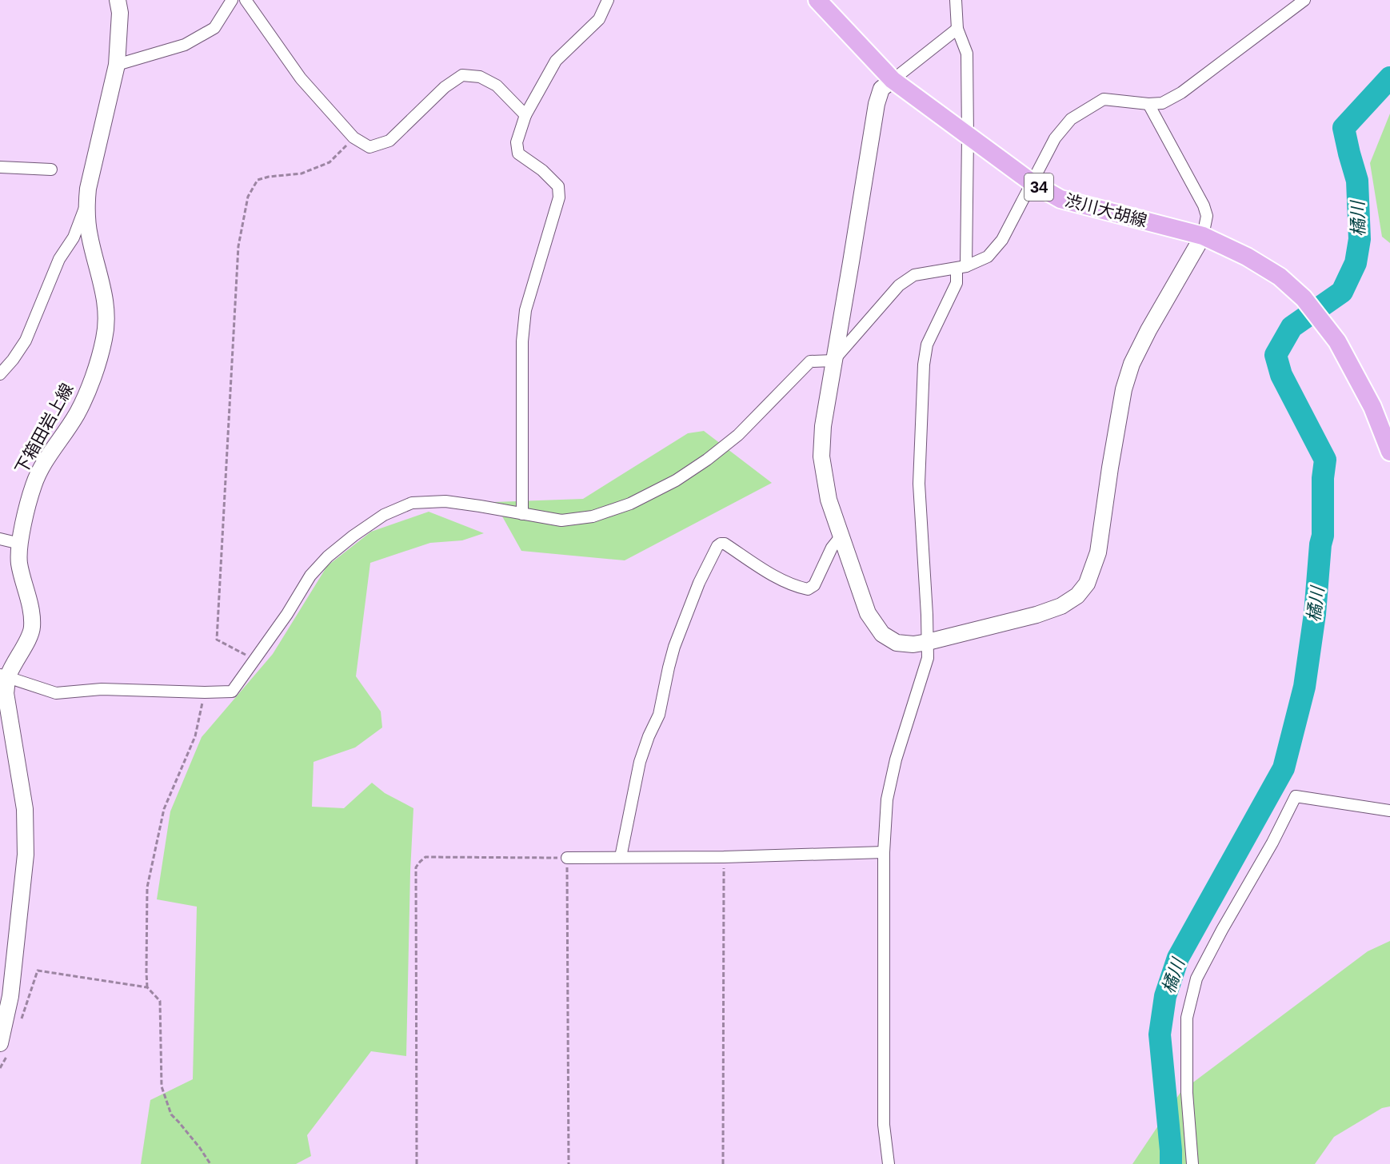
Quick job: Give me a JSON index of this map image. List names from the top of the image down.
{
  "streets": {
    "main road": ["34", "渋川大胡線"],
    "street": ["下箱田岩上線"]
  },
  "water": ["橘川"]
}
